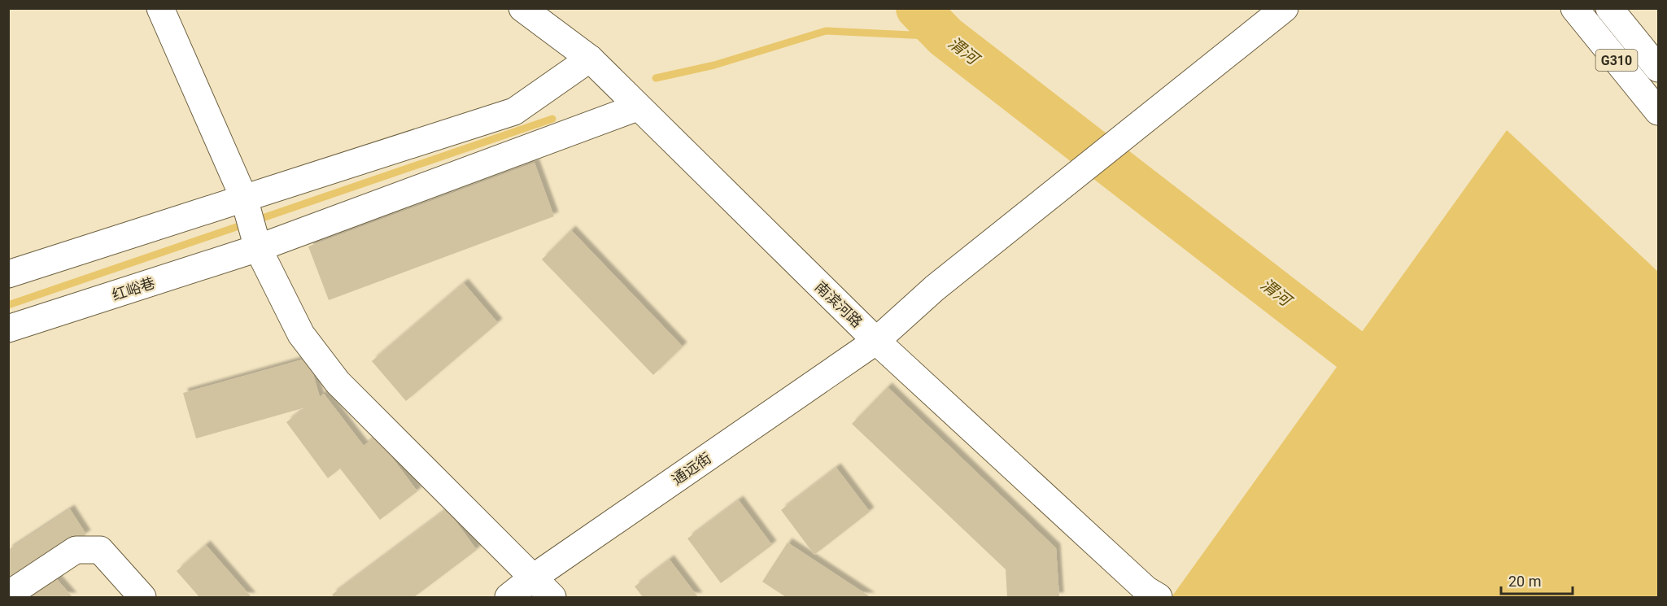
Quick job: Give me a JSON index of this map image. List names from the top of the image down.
{
  "streets": {
    "main road": [
      "G310",
      "红峪巷",
      "南滨河路",
      "通远街"
    ]
  },
  "crossings": [
    ["南滨河路", "通远街"]
  ],
  "water": ["渭河"],
  "scale_bar": "20 m"
}
